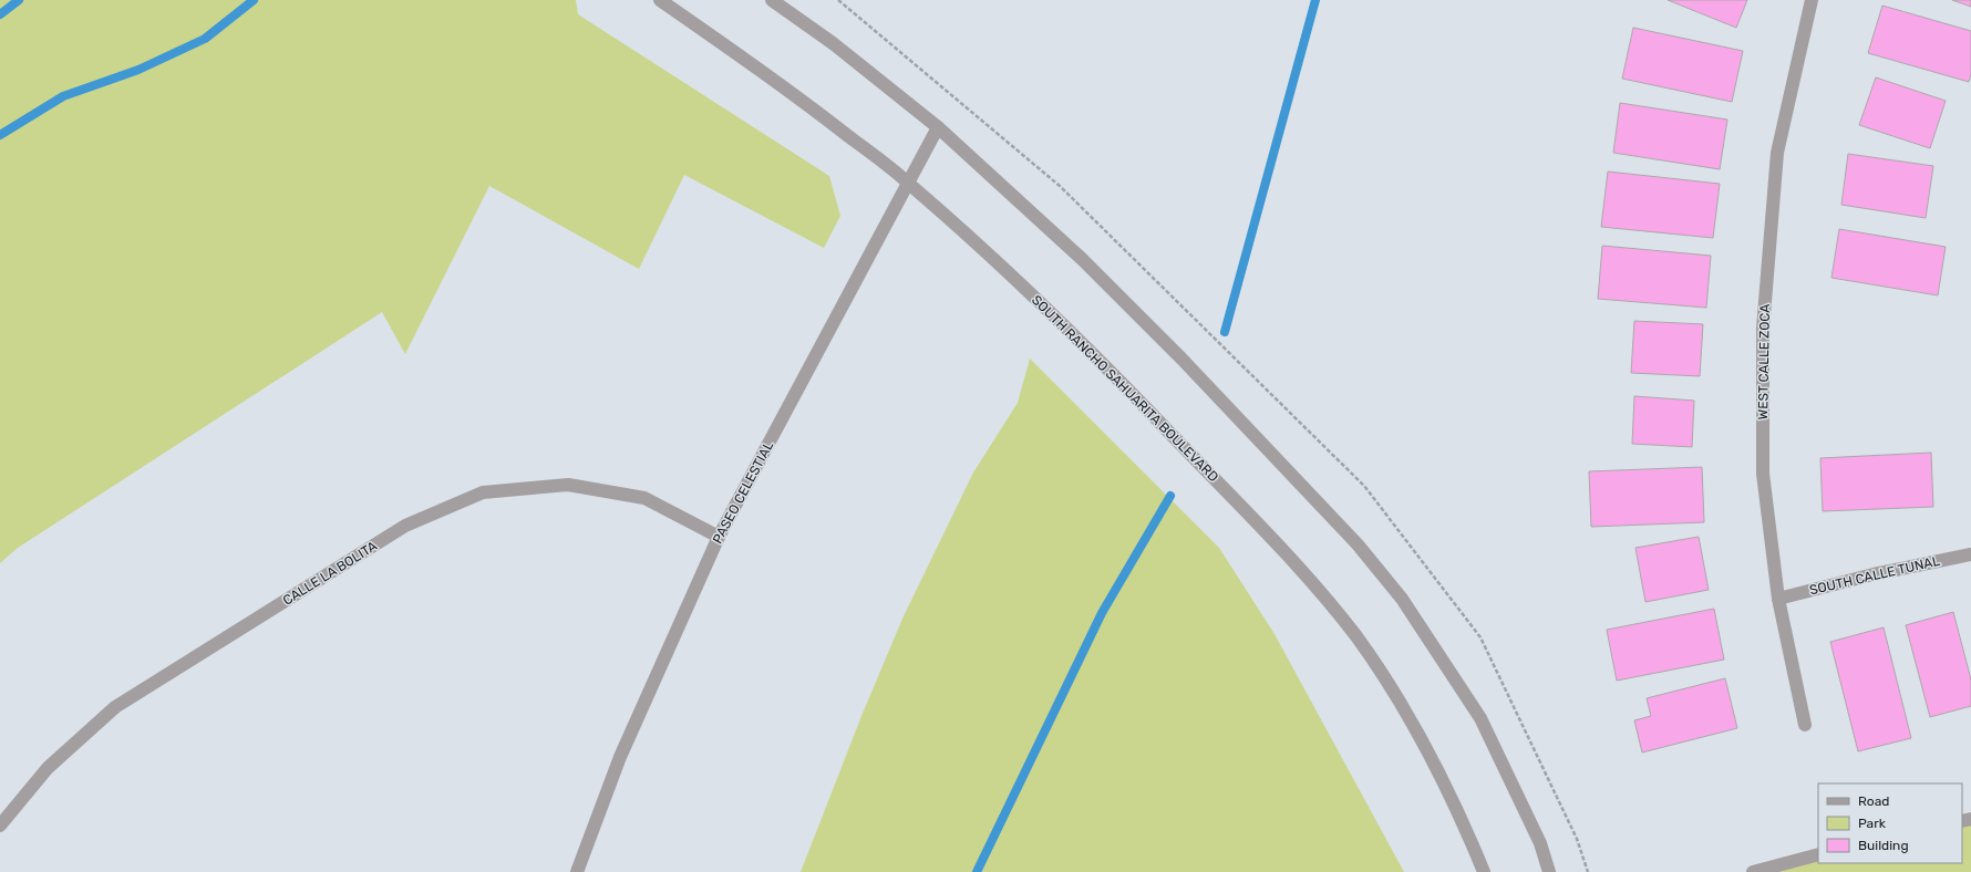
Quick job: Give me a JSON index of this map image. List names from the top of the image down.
{
  "streets": {
    "street": [
      "WEST CALLE ZOCA",
      "SOUTH RANCHO SAHUARITA BOULEVARD",
      "PASEO CELESTIAL",
      "CALLE LA BOLITA",
      "SOUTH CALLE TUNAL"
    ]
  },
  "crossings": [
    ["WEST CALLE ZOCA", "SOUTH CALLE TUNAL"],
    ["SOUTH RANCHO SAHUARITA BOULEVARD", "PASEO CELESTIAL"],
    ["PASEO CELESTIAL", "CALLE LA BOLITA"]
  ],
  "legend": ["Road", "Park", "Building"]
}
